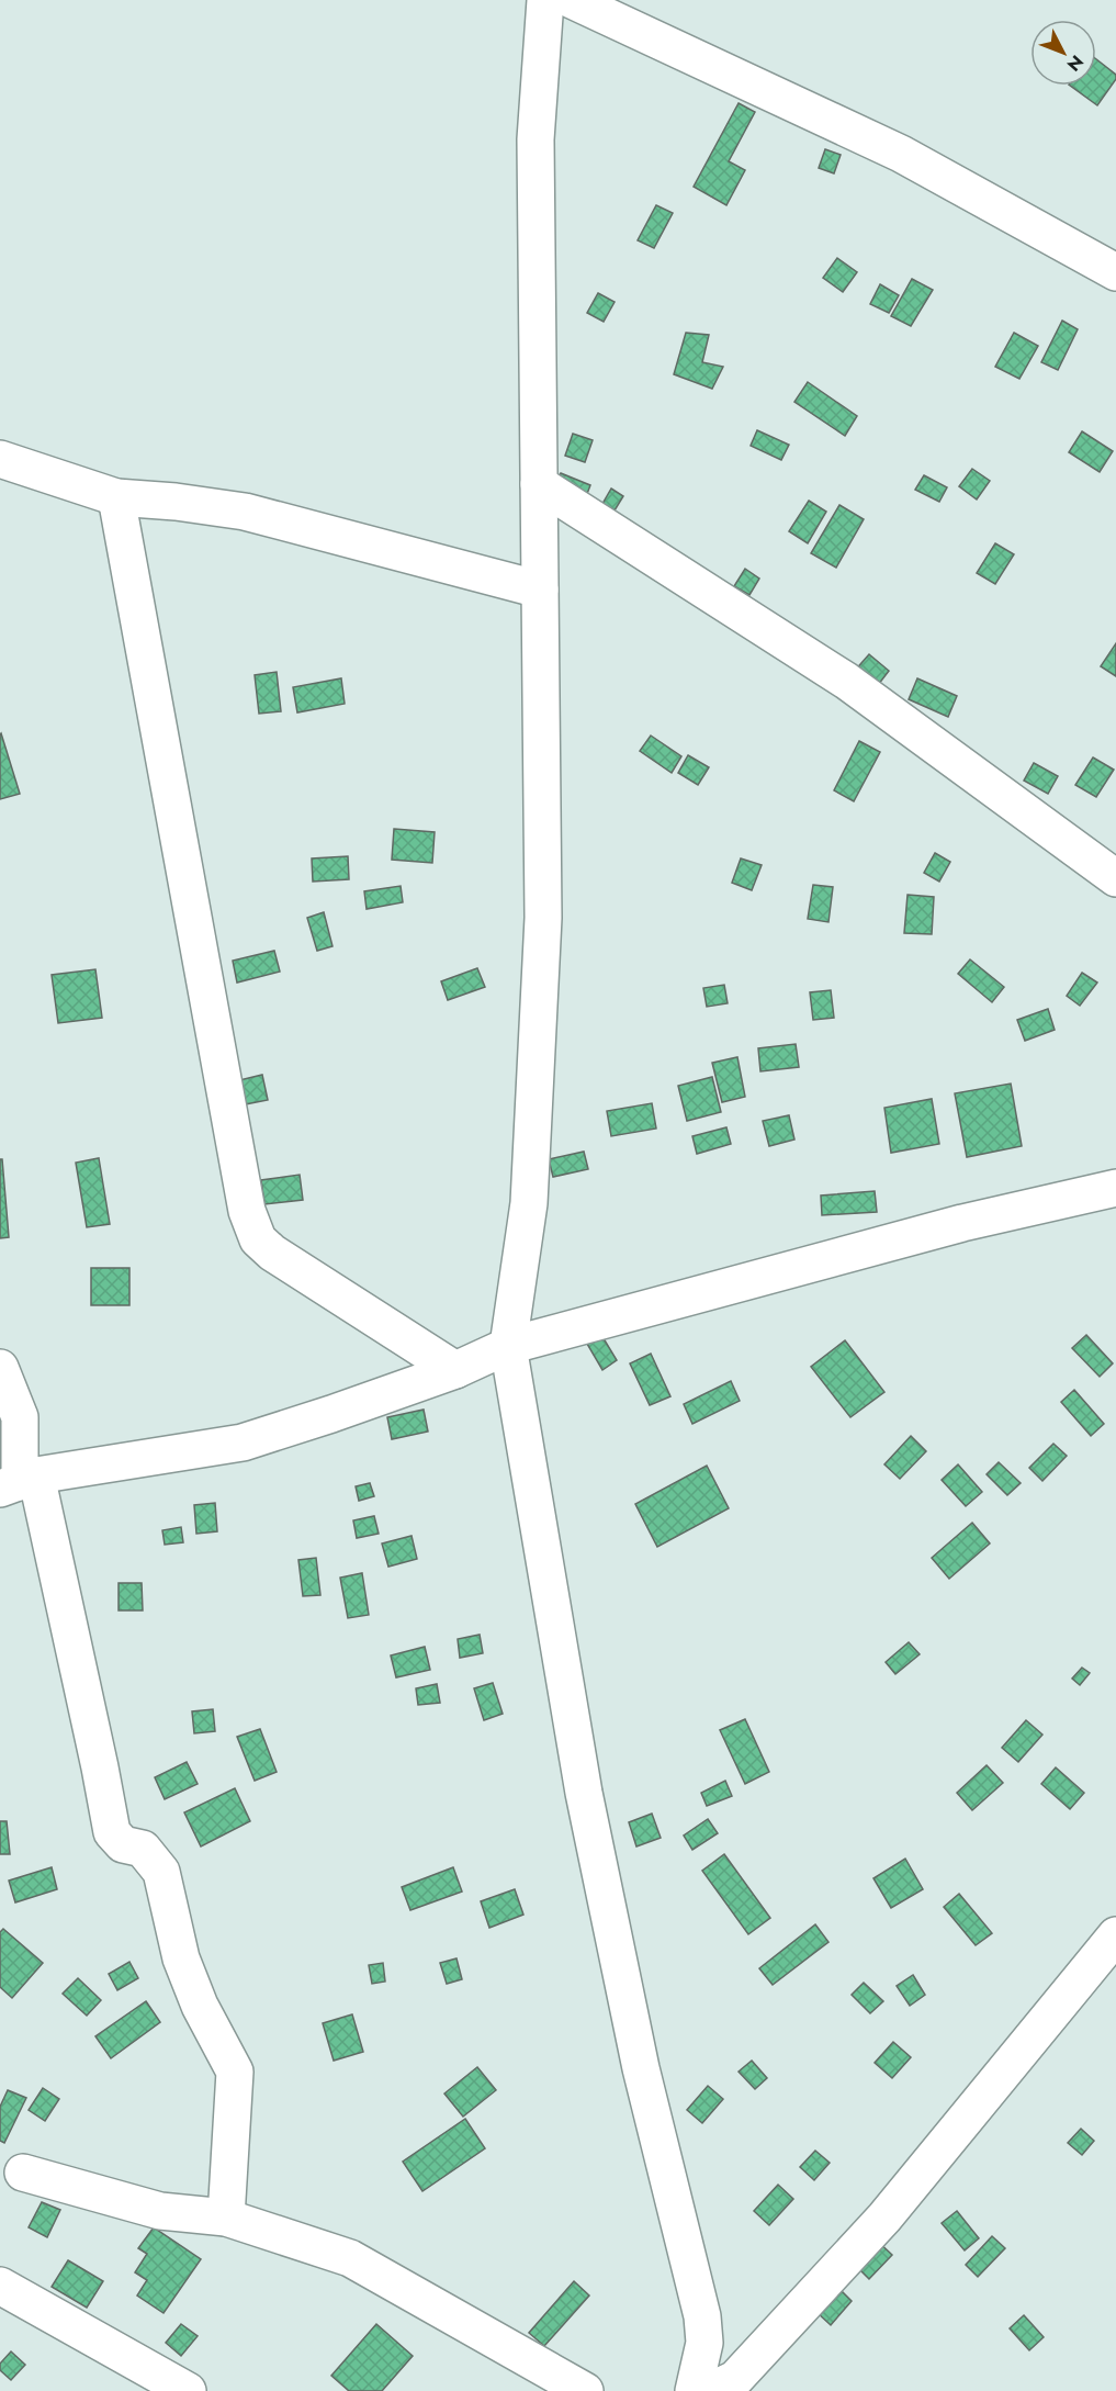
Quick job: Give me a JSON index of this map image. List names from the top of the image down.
{
  "north": "bottom right"
}
